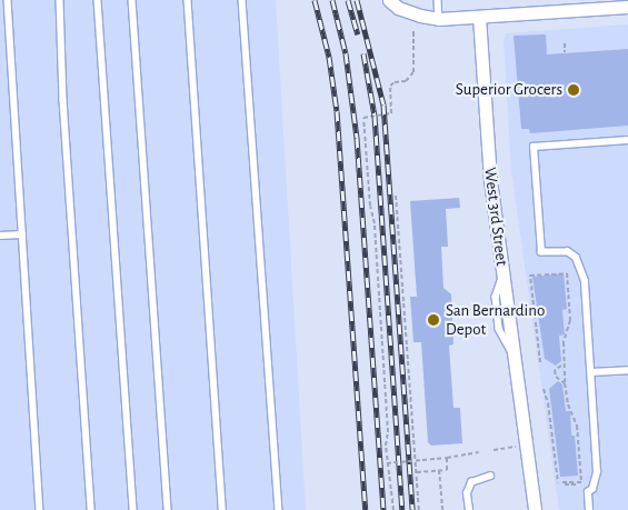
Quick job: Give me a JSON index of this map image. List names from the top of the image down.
{
  "streets": {
    "street": ["West 3rd Street"]
  },
  "places": ["Superior Grocers", "San Bernardino Depot"]
}
